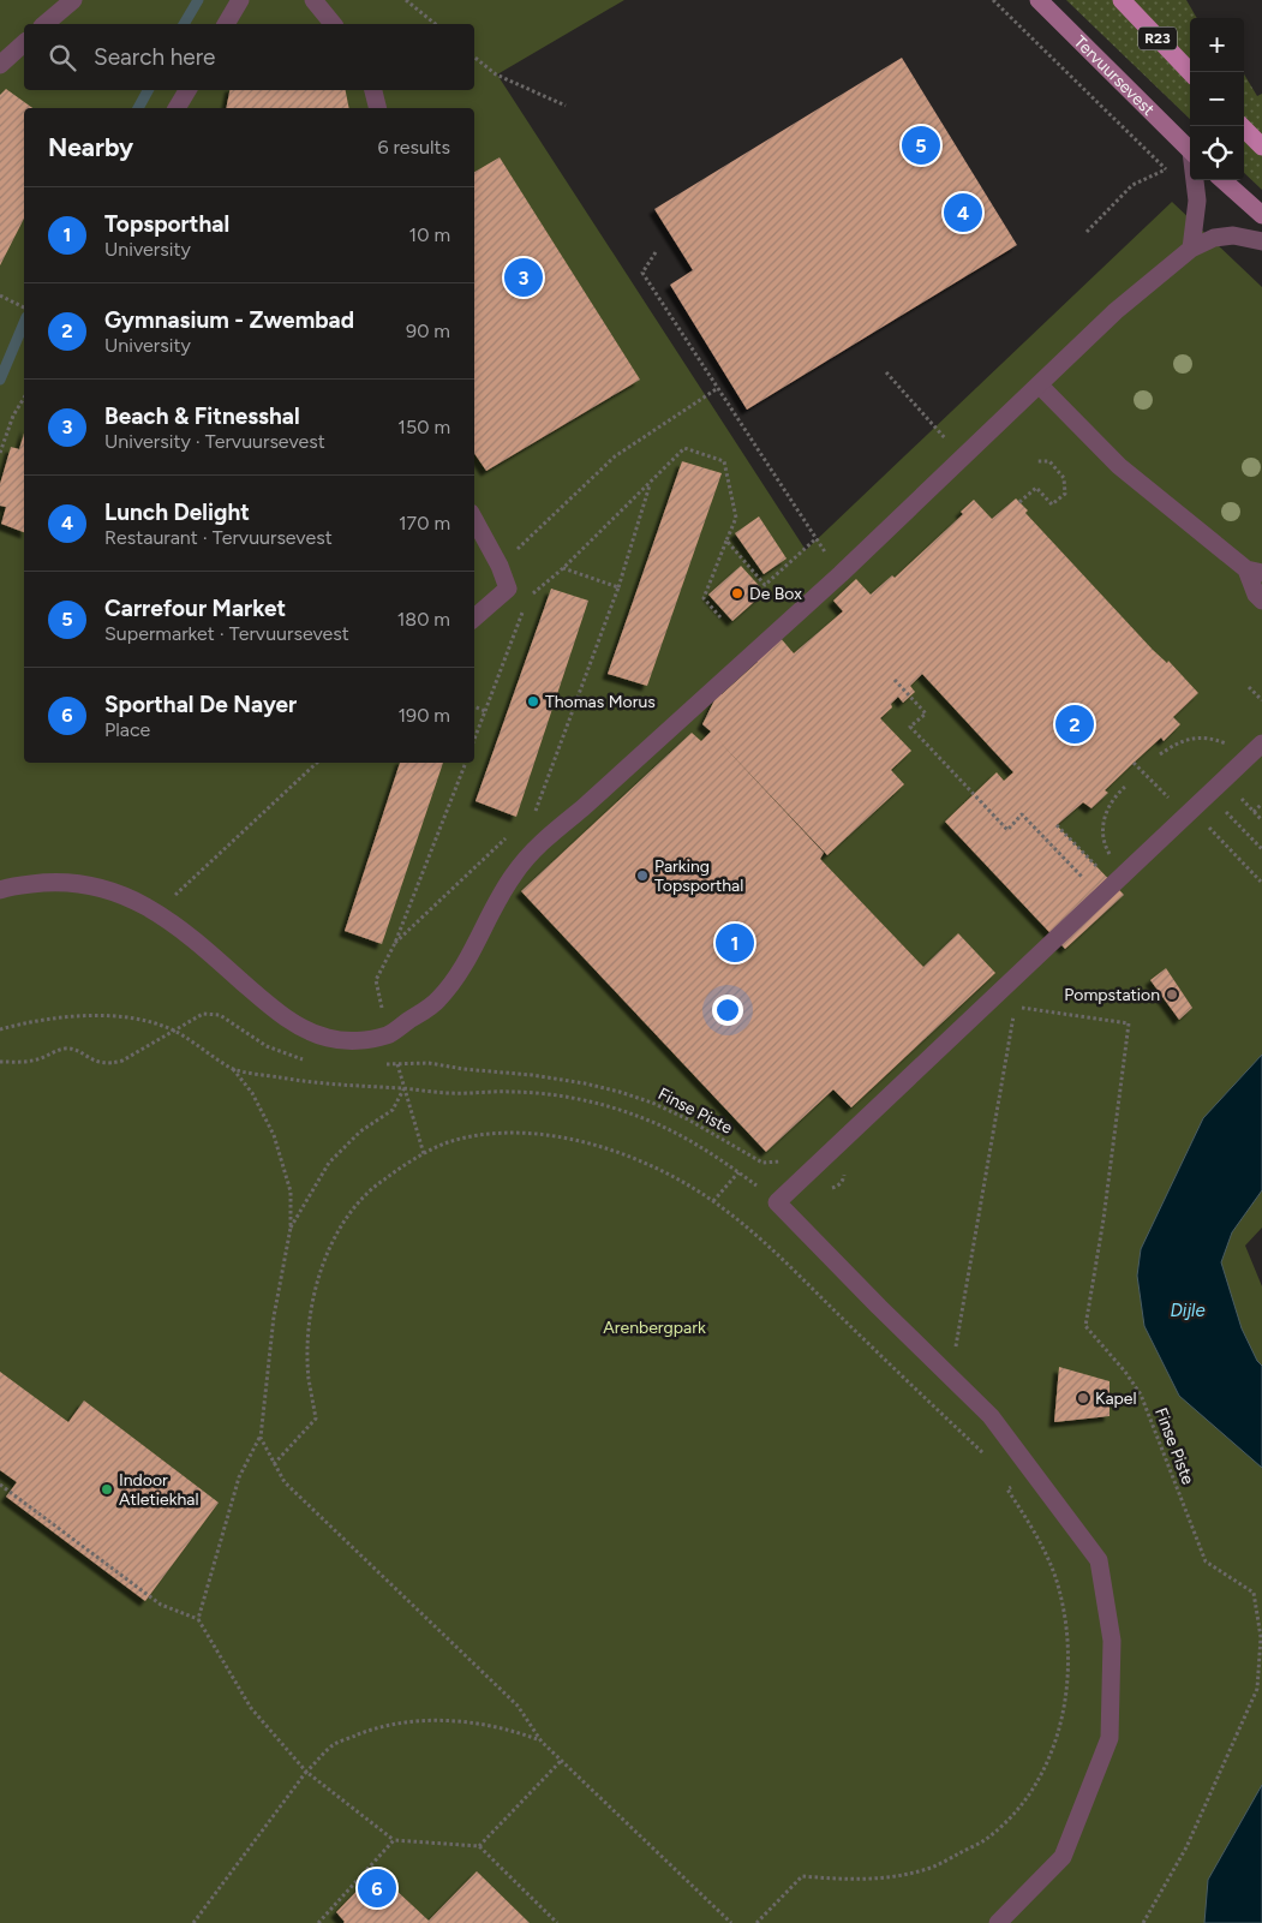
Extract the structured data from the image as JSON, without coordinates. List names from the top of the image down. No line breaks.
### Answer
{"streets":{"main road":["R23","Tervuursevest"],"path":["Finse Piste"]},"water":["Dijle"],"parks":["Arenbergpark"],"places":["De Box","Thomas Morus","Parking Topsporthal","Pompstation","Kapel","Indoor Atletiekhal"],"page":{"map_buttons":["+","−"],"search":"Search here","heading":["Nearby","6 results"],"pins":["5","4","3","2","1","6"],"list":[{"mark":"1","name":"Topsporthal","note":"University","value":"10 m"},{"mark":"2","name":"Gymnasium - Zwembad","note":"University","value":"90 m"},{"mark":"3","name":"Beach & Fitnesshal","note":"University · Tervuursevest","value":"150 m"},{"mark":"4","name":"Lunch Delight","note":"Restaurant · Tervuursevest","value":"170 m"},{"mark":"5","name":"Carrefour Market","note":"Supermarket · Tervuursevest","value":"180 m"},{"mark":"6","name":"Sporthal De Nayer","note":"Place","value":"190 m"}]}}
